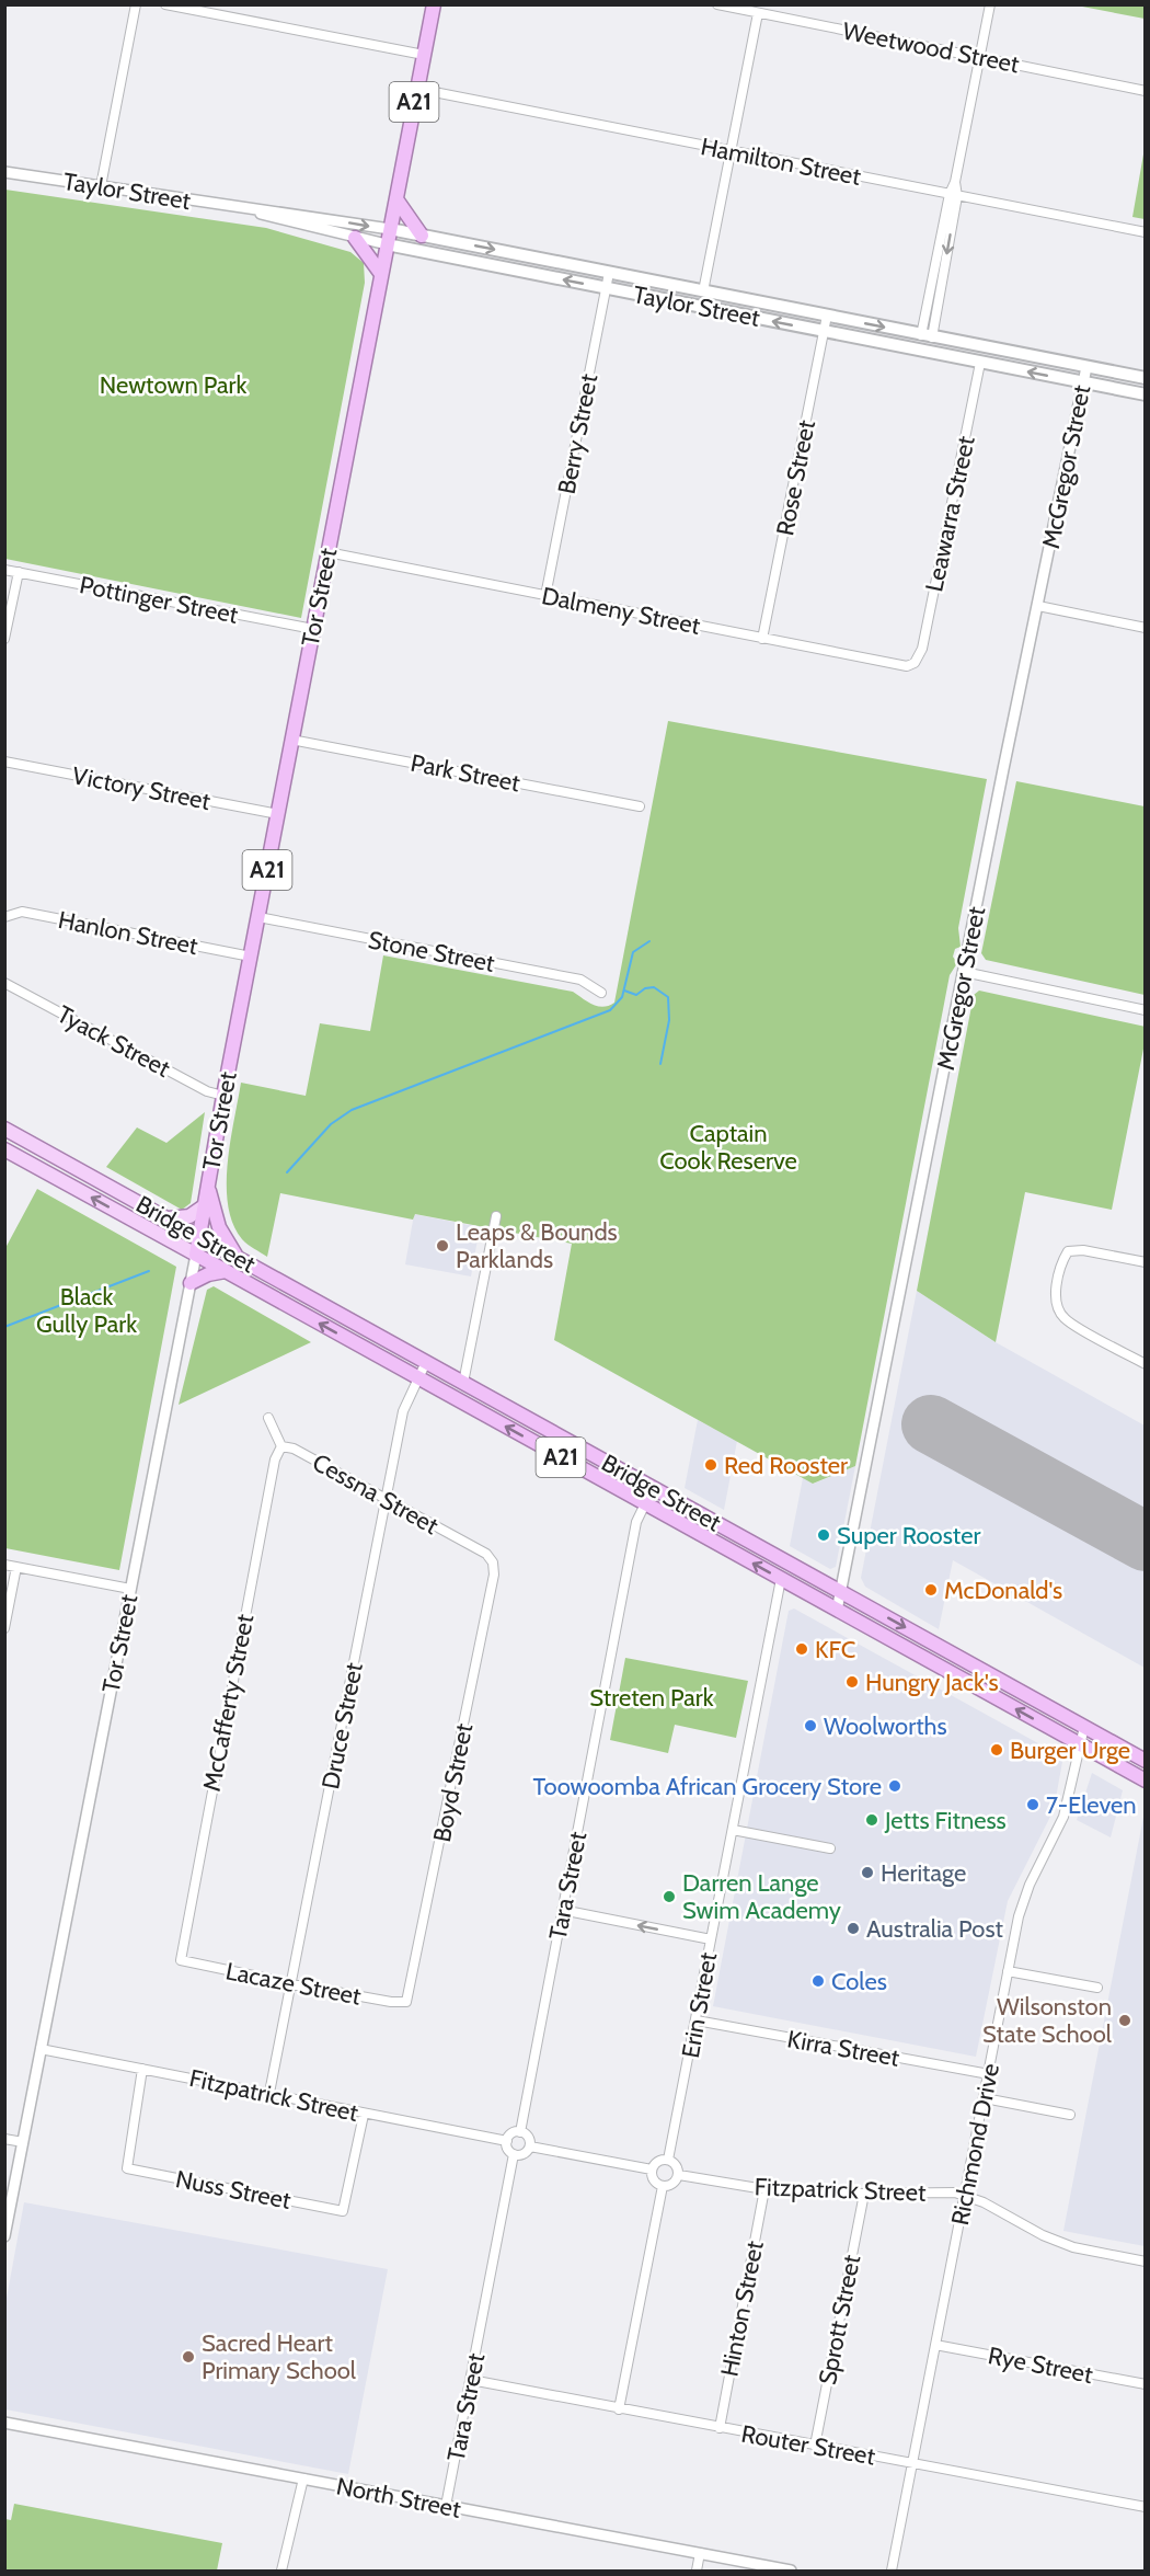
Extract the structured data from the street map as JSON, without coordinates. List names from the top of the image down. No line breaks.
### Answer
{"streets":{"highway":["A21","Tor Street","Bridge Street"],"main road":["Taylor Street"],"street":["Weetwood Street","Hamilton Street","Berry Street","McGregor Street","Rose Street","Leawarra Street","Pottinger Street","Dalmeny Street","Park Street","Victory Street","Hanlon Street","Stone Street","Tyack Street","Cessna Street","McCafferty Street","Druce Street","Boyd Street","Tara Street","Lacaze Street","Erin Street","Kirra Street","Fitzpatrick Street","Richmond Drive","Nuss Street","Hinton Street","Sprott Street","Rye Street","Router Street","North Street"]},"crossings":[["A21","Tor Street"],["A21","Bridge Street"],["Hamilton Street","Tor Street"],["Taylor Street","Berry Street"],["Taylor Street","McGregor Street"],["Taylor Street","Rose Street"],["Taylor Street","Leawarra Street"],["Taylor Street","Tor Street"],["Berry Street","Dalmeny Street"],["McGregor Street","Bridge Street"],["Rose Street","Dalmeny Street"],["Leawarra Street","Dalmeny Street"],["Tor Street","Pottinger Street"],["Tor Street","Dalmeny Street"],["Tor Street","Park Street"],["Tor Street","Victory Street"],["Tor Street","Hanlon Street"],["Tor Street","Stone Street"],["Tor Street","Tyack Street"],["Tor Street","Bridge Street"],["Tor Street","Fitzpatrick Street"],["Bridge Street","Druce Street"],["Bridge Street","Tara Street"],["Bridge Street","Erin Street"],["Bridge Street","Richmond Drive"],["Cessna Street","McCafferty Street"],["Cessna Street","Druce Street"],["Cessna Street","Boyd Street"],["McCafferty Street","Lacaze Street"],["Druce Street","Lacaze Street"],["Druce Street","Fitzpatrick Street"],["Boyd Street","Lacaze Street"],["Tara Street","Fitzpatrick Street"],["Tara Street","Router Street"],["Tara Street","North Street"],["Erin Street","Kirra Street"],["Erin Street","Fitzpatrick Street"],["Kirra Street","Richmond Drive"],["Fitzpatrick Street","Richmond Drive"],["Fitzpatrick Street","Nuss Street"],["Fitzpatrick Street","Hinton Street"],["Fitzpatrick Street","Sprott Street"],["Richmond Drive","Rye Street"],["Richmond Drive","Router Street"],["Hinton Street","Router Street"],["Sprott Street","Router Street"]],"parks":["Newtown Park","Captain Cook Reserve","Black Gully Park","Streten Park"],"places":["Leaps & Bounds Parklands","Red Rooster","Super Rooster","McDonald's","KFC","Hungry Jack's","Woolworths","Burger Urge","Toowoomba African Grocery Store","7-Eleven","Jetts Fitness","Heritage","Darren Lange Swim Academy","Australia Post","Coles","Wilsonston State School","Sacred Heart Primary School"]}
